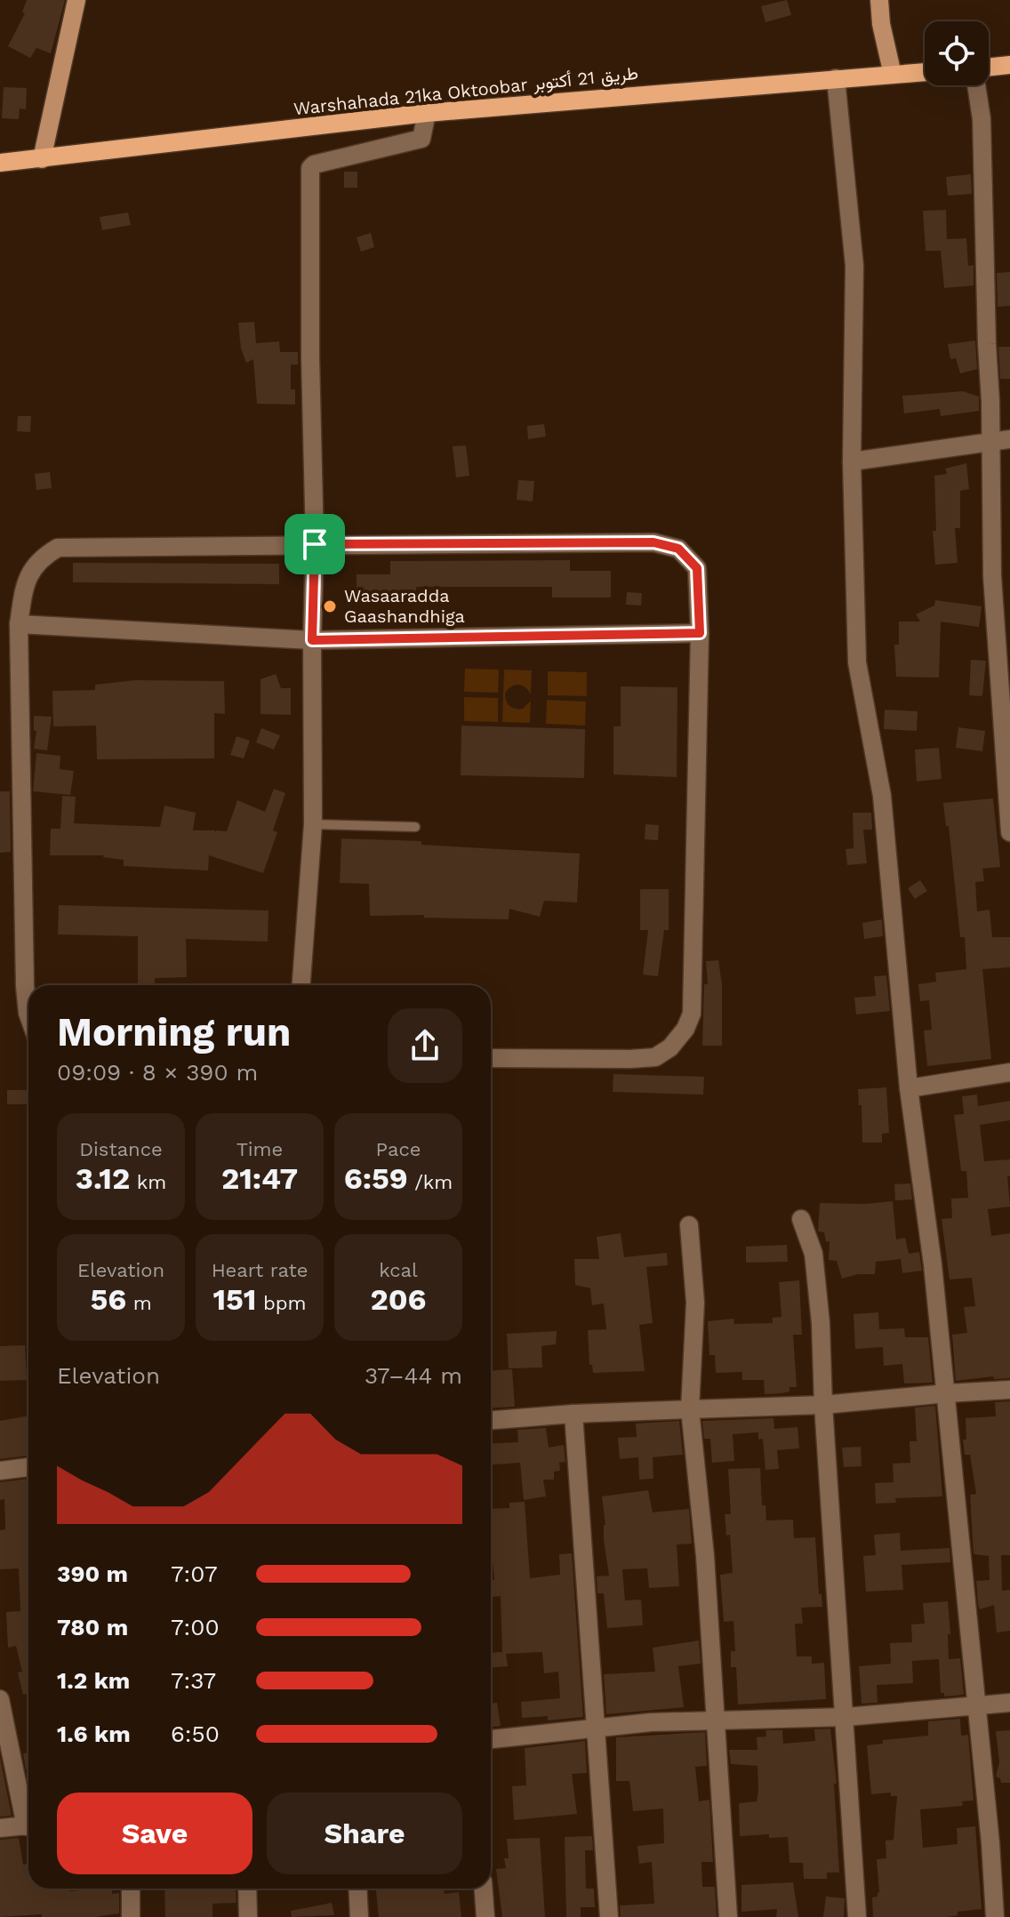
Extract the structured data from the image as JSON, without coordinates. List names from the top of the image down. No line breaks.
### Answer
{"streets":{"main road":["Warshahada 21ka Oktoobar طريق 21 أكتوبر"]},"places":["Wasaaradda Gaashandhiga"],"page":{"heading":["Morning run","09:09 · 8 × 390 m"],"stats":[["Distance","3.12 km"],["Time","21:47"],["Pace","6:59 /km"],["Elevation","56 m"],["Heart rate","151 bpm"],["kcal","206"]],"chart":["Elevation","37–44 m"],"list":[{"name":"390 m","note":"7:07"},{"name":"780 m","note":"7:00"},{"name":"1.2 km","note":"7:37"},{"name":"1.6 km","note":"6:50"}],"buttons":["Save","Share"]}}
